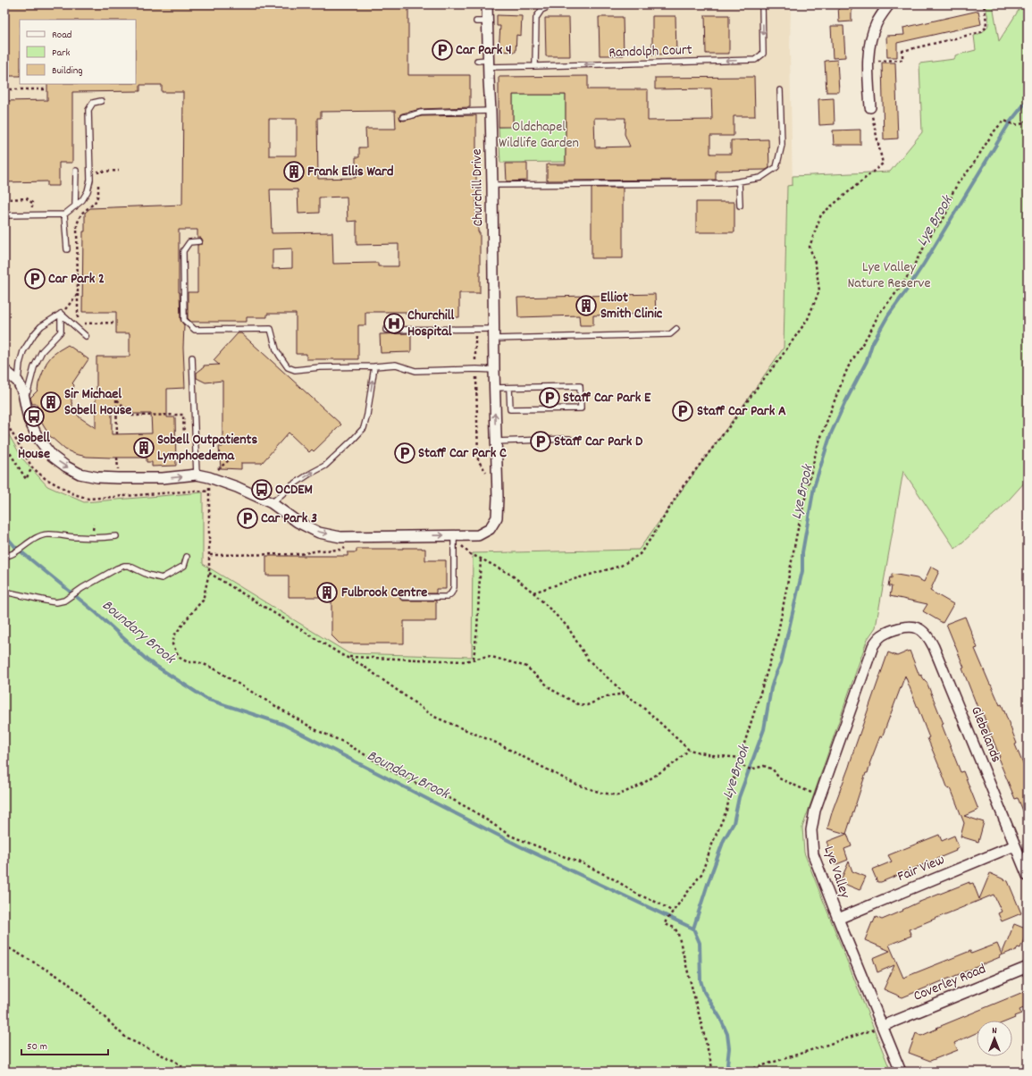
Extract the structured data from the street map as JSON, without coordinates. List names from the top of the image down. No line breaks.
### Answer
{"streets":{"street":["Churchill Drive","Glebelands","Fair View","Lye Valley","Coverley Road"],"lane":["Randolph Court"]},"crossings":[["Randolph Court","Churchill Drive"],["Glebelands","Fair View"],["Glebelands","Lye Valley"],["Fair View","Lye Valley"],["Lye Valley","Coverley Road"]],"one_way":["Randolph Court"],"water":["Lye Brook","Boundary Brook"],"parks":["Oldchapel Wildlife Garden","Lye Valley Nature Reserve"],"places":{"parking":["Car Park 4","Car Park 2","Staff Car Park E","Staff Car Park A","Staff Car Park D","Staff Car Park C","Car Park 3"],"building":["Frank Ellis Ward","Elliot Smith Clinic","Sir Michael Sobell House","Sobell Outpatients Lymphoedema","Fulbrook Centre"],"hospital":["Churchill Hospital"],"bus stop":["Sobell House","OCDEM"]},"legend":["Road","Park","Building"],"scale_bar":"50 m","north":"top"}
